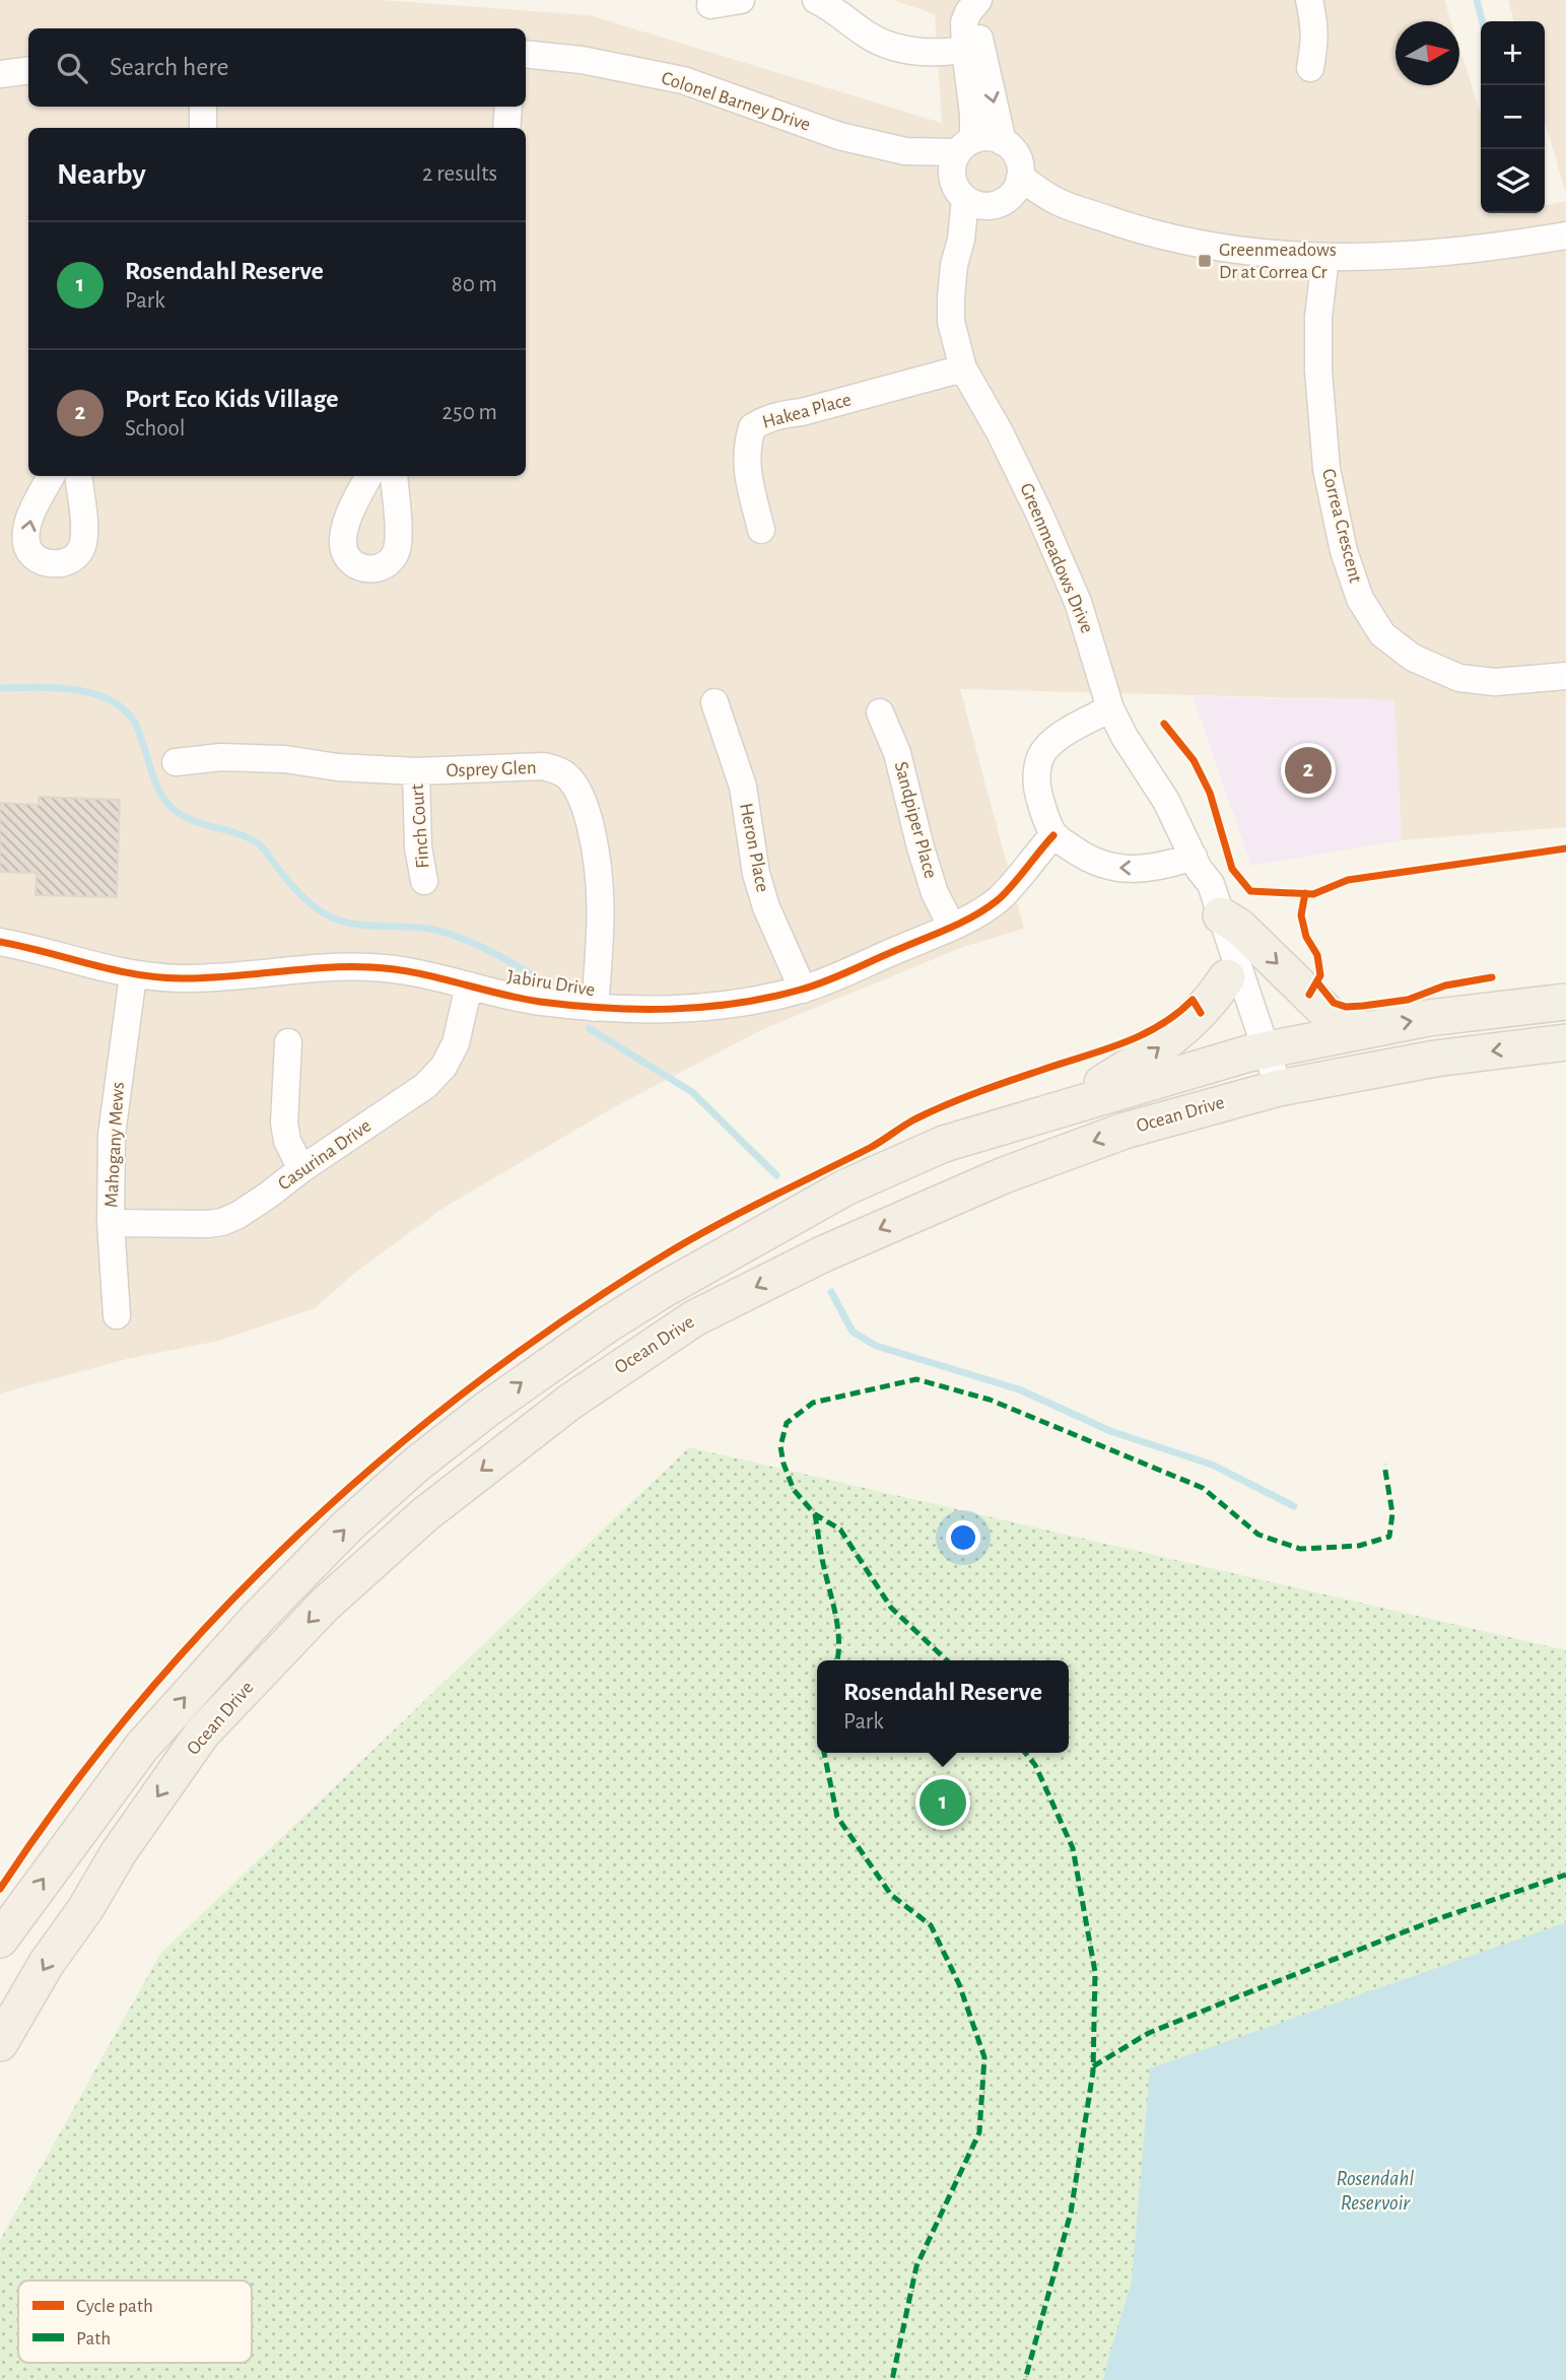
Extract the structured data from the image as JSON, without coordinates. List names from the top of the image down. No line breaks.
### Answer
{"streets":{"main road":["Ocean Drive"],"street":["Colonel Barney Drive","Hakea Place","Correa Crescent","Greenmeadows Drive","Osprey Glen","Sandpiper Place","Finch Court","Heron Place","Jabiru Drive","Mahogany Mews","Casurina Drive"]},"crossings":[["Colonel Barney Drive","Greenmeadows Drive"],["Hakea Place","Greenmeadows Drive"],["Greenmeadows Drive","Ocean Drive"],["Osprey Glen","Finch Court"],["Osprey Glen","Jabiru Drive"],["Sandpiper Place","Jabiru Drive"],["Heron Place","Jabiru Drive"],["Jabiru Drive","Mahogany Mews"],["Jabiru Drive","Casurina Drive"],["Mahogany Mews","Casurina Drive"]],"water":["Rosendahl Reservoir"],"places":{"transit":["Greenmeadows Dr at Correa Cr"]},"legend":["Cycle path","Path"],"north":"right","page":{"map_buttons":["+","−"],"search":"Search here","heading":["Nearby","2 results"],"list":[{"mark":"1","name":"Rosendahl Reserve","note":"Park","value":"80 m"},{"mark":"2","name":"Port Eco Kids Village","note":"School","value":"250 m"}],"pins":["2","1"],"popup":["Rosendahl Reserve","Park"]}}
